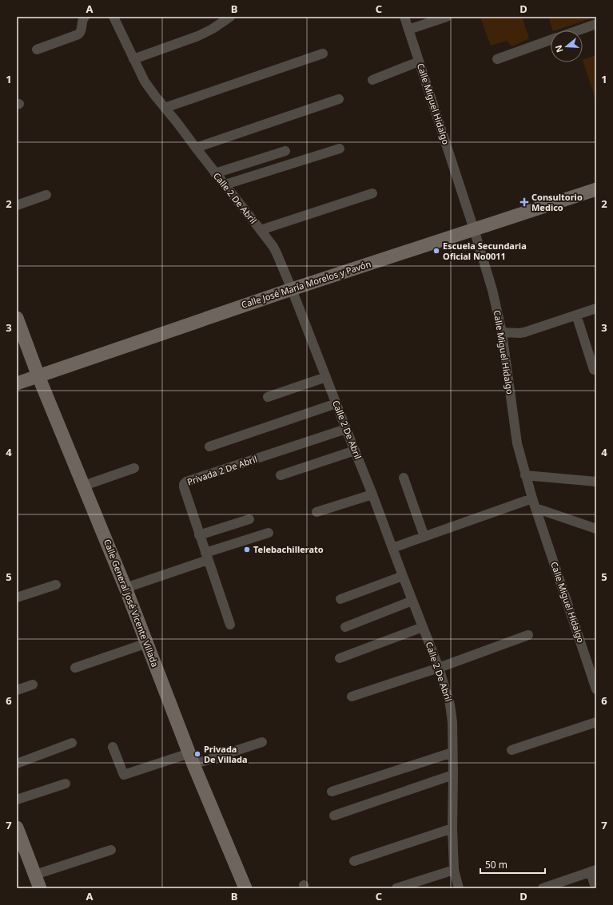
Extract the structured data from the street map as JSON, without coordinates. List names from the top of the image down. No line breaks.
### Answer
{"streets":{"main road":["Calle José María Morelos y Pavón","Calle General José Vicente Villada"],"street":["Calle Miguel Hidalgo","Calle 2 De Abril","Privada 2 De Abril"]},"crossings":[["Calle Miguel Hidalgo","Calle José María Morelos y Pavón"],["Calle 2 De Abril","Calle José María Morelos y Pavón"],["Calle 2 De Abril","Privada 2 De Abril"],["Calle José María Morelos y Pavón","Calle General José Vicente Villada"]],"places":{"health":["Consultorio Medico"],"other":["Escuela Secundaria Oficial No0011","Telebachillerato","Privada De Villada"]},"scale_bar":"50 m","north":"left","grid":{"columns":["A","B","C","D"],"rows":["1","2","3","4","5","6","7"]}}
